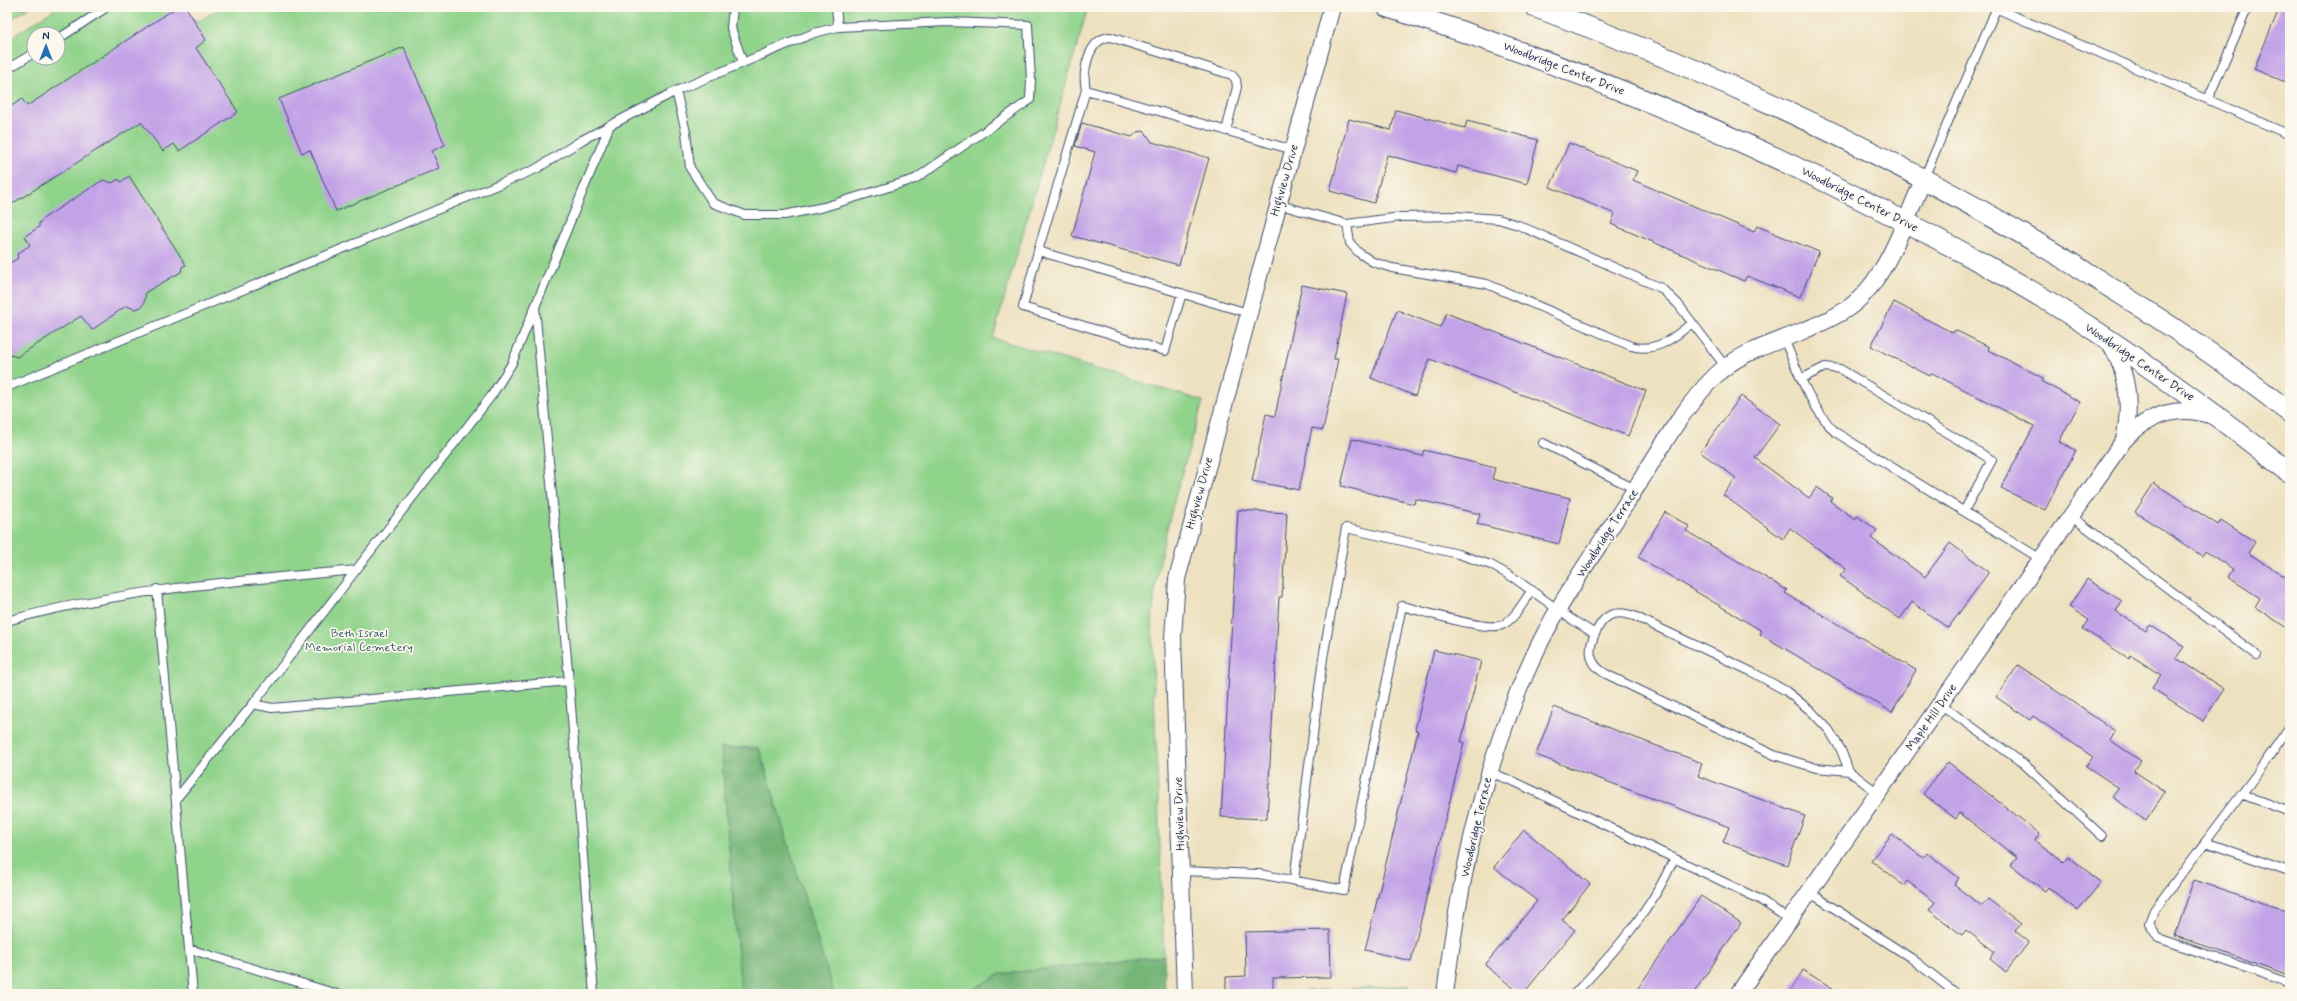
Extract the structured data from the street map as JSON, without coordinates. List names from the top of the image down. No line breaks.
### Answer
{"streets":{"street":["Woodbridge Center Drive","Highview Drive","Woodbridge Terrace","Maple Hill Drive"]},"crossings":[["Woodbridge Center Drive","Woodbridge Terrace"],["Woodbridge Center Drive","Maple Hill Drive"]],"parks":["Beth Israel Memorial Cemetery"],"north":"top"}
